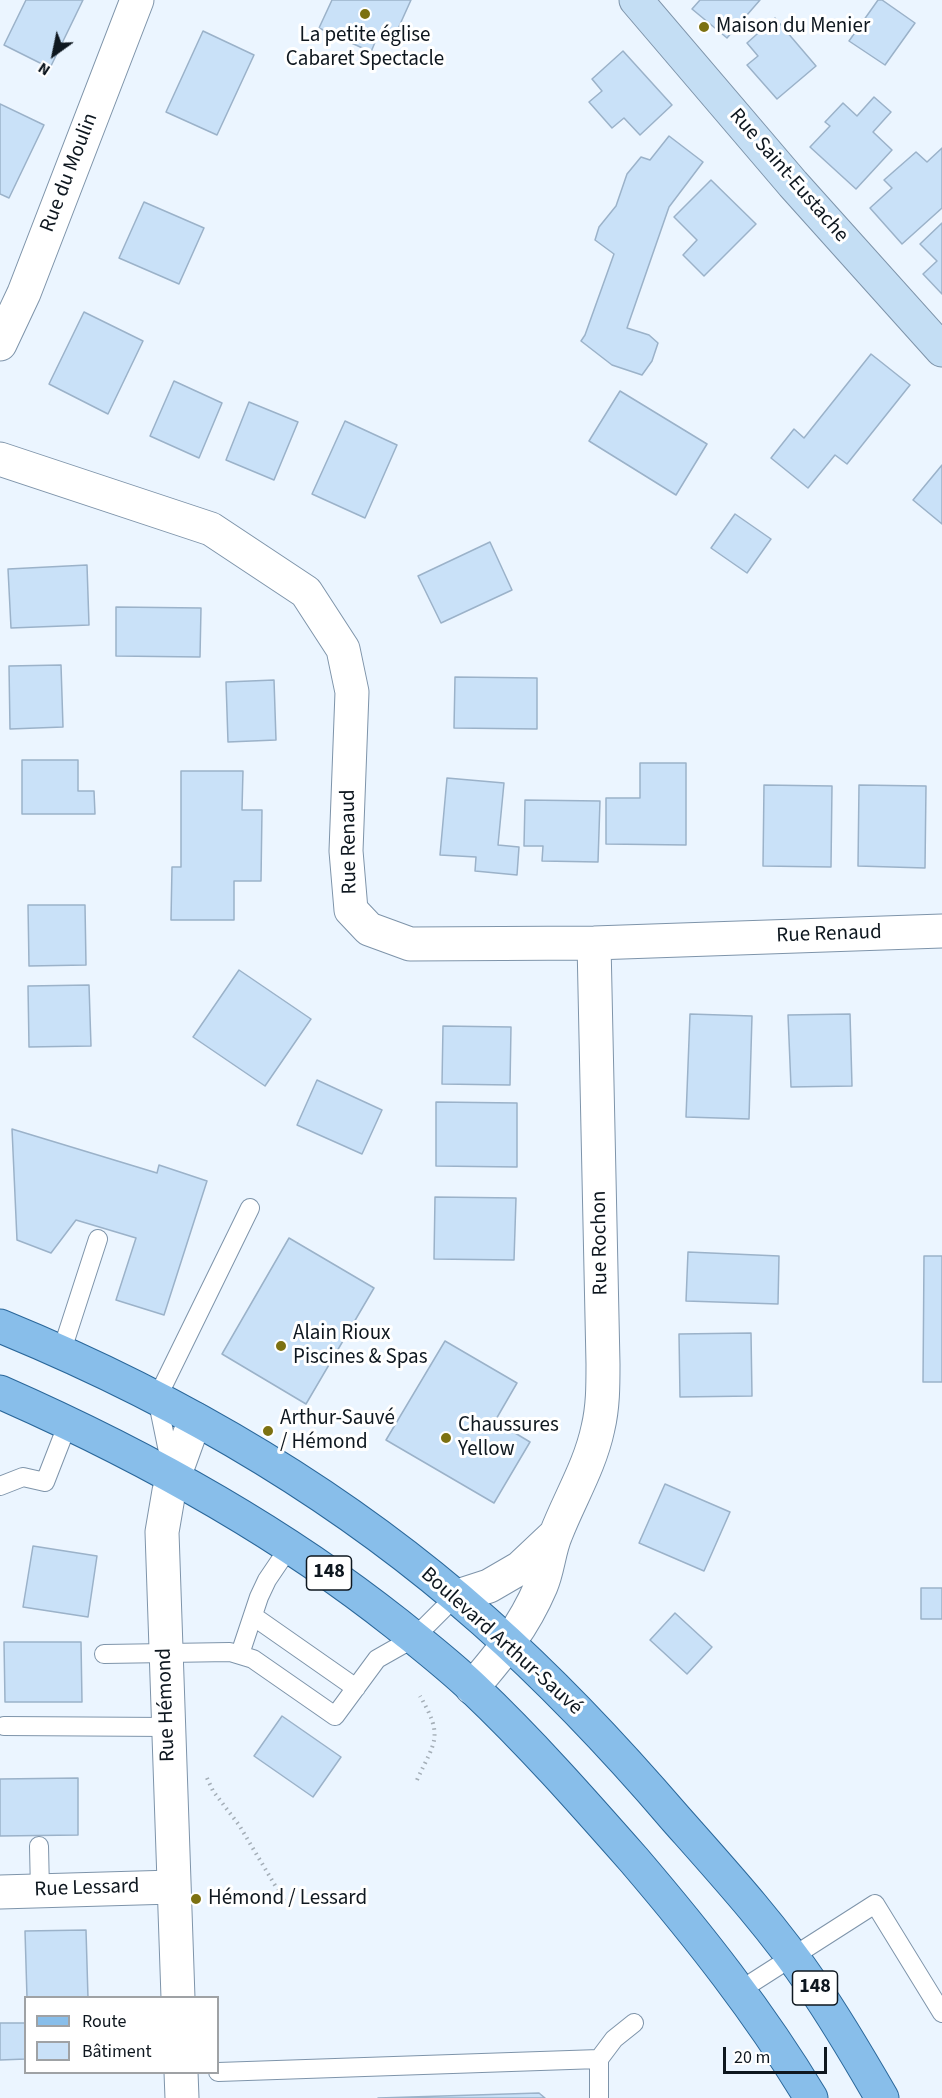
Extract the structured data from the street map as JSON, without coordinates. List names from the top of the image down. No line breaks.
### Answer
{"streets":{"main road":["148","Boulevard Arthur-Sauvé"],"street":["Rue du Moulin","Rue Saint-Eustache","Rue Renaud","Rue Rochon","Rue Hémond","Rue Lessard"]},"crossings":[["Rue Renaud","Rue Rochon"],["Rue Rochon","148"],["Rue Rochon","Boulevard Arthur-Sauvé"],["148","Rue Hémond"],["Boulevard Arthur-Sauvé","Rue Hémond"],["Rue Hémond","Rue Lessard"]],"places":["La petite église Cabaret Spectacle","Maison du Menier","Alain Rioux Piscines & Spas","Arthur-Sauvé / Hémond","Chaussures Yellow","Hémond / Lessard"],"legend":["Route","Bâtiment"],"scale_bar":"20 m","north":"bottom left"}
